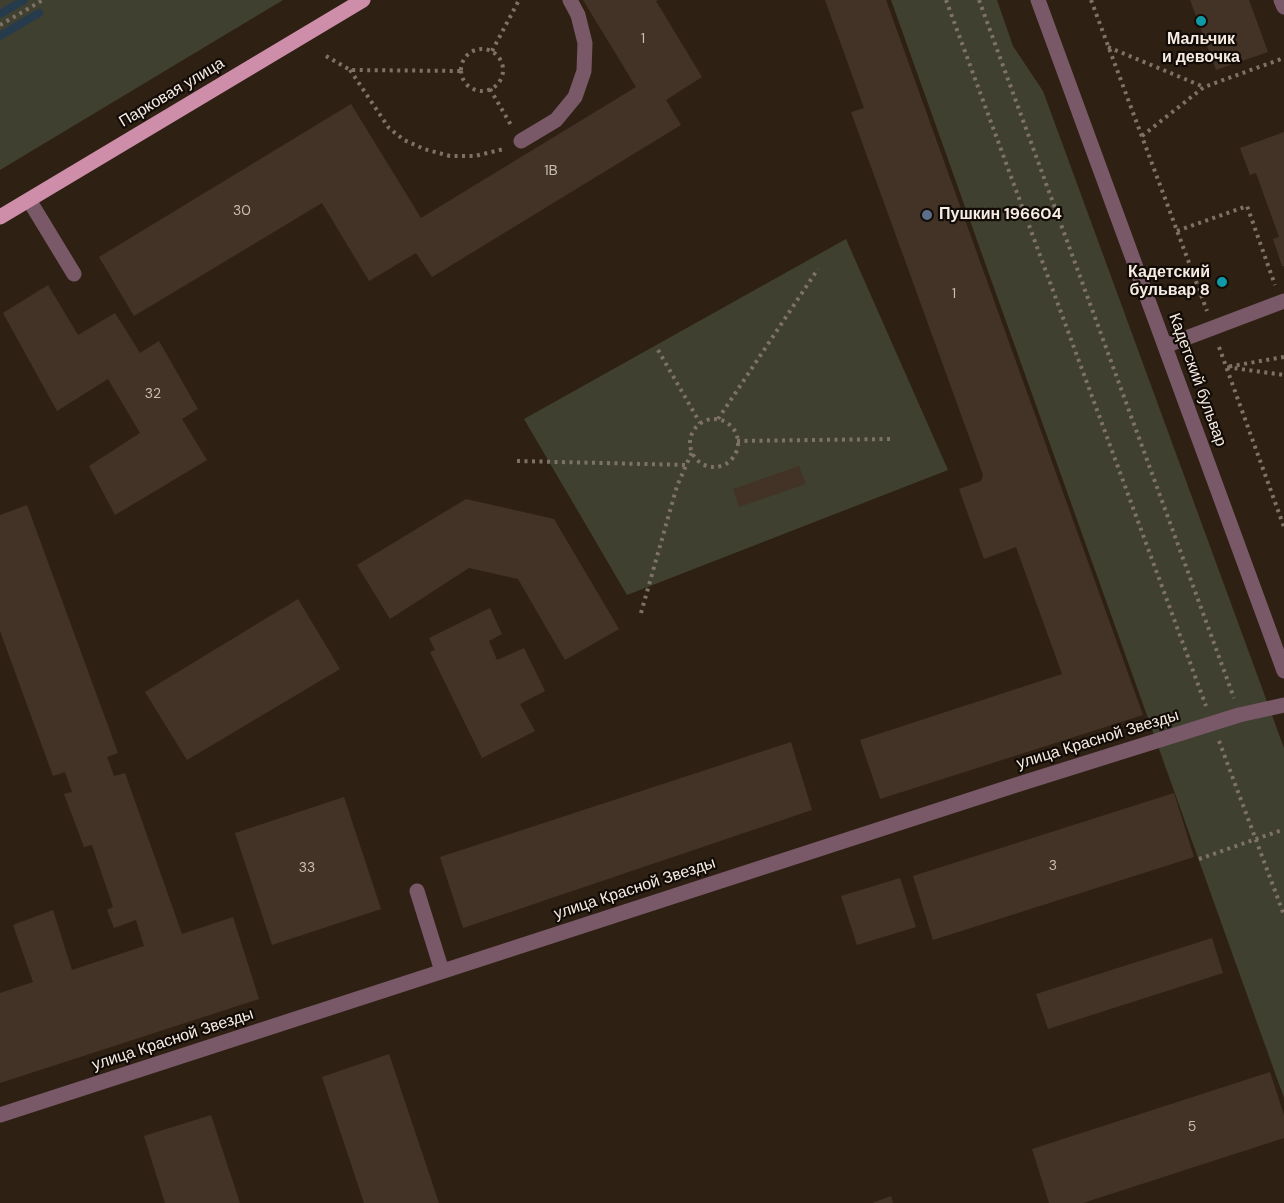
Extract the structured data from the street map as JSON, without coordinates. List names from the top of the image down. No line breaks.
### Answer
{"streets":{"main road":["Парковая улица"],"street":["Кадетский бульвар","улица Красной Звезды"]},"places":["Мальчик и девочка","Пушкин 196604","Кадетский бульвар 8"],"house_numbers":["1","1В","30","1","32","3","33","5"]}
